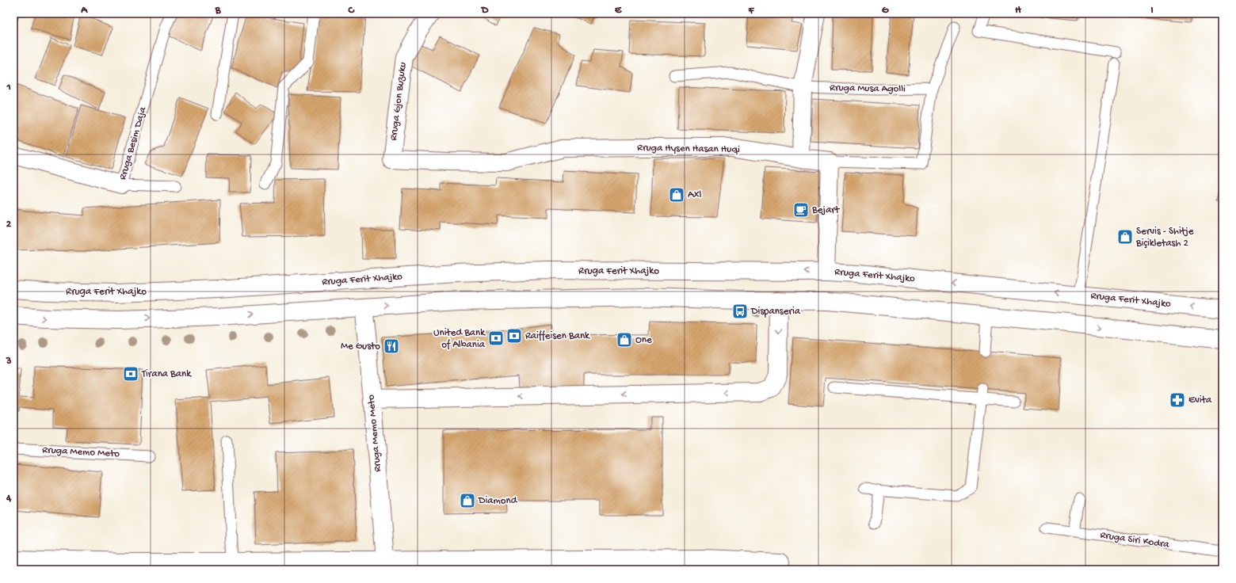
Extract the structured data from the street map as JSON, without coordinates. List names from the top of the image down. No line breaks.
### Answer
{"streets":{"street":["Rruga Gjon Buzuku","Rruga Besim Daja","Rruga Hysen Hasan Huqi","Rruga Ferit Xhajko","Rruga Memo Meto"],"lane":["Rruga Musa Agolli","Rruga Siri Kodra"]},"crossings":[["Rruga Musa Agolli","Rruga Hysen Hasan Huqi"],["Rruga Gjon Buzuku","Rruga Hysen Hasan Huqi"]],"places":{"shop":["Axl","Servis - Shitje Biçikletash 2","One","Diamond"],"cafe":["Bejart"],"bus stop":["Dispanseria"],"bank":["Raiffeisen Bank","United Bank of Albania","Tirana Bank"],"restaurant":["Me Gusto"],"pharmacy":["Evita"]},"grid":{"columns":["A","B","C","D","E","F","G","H","I"],"rows":["1","2","3","4"]}}
